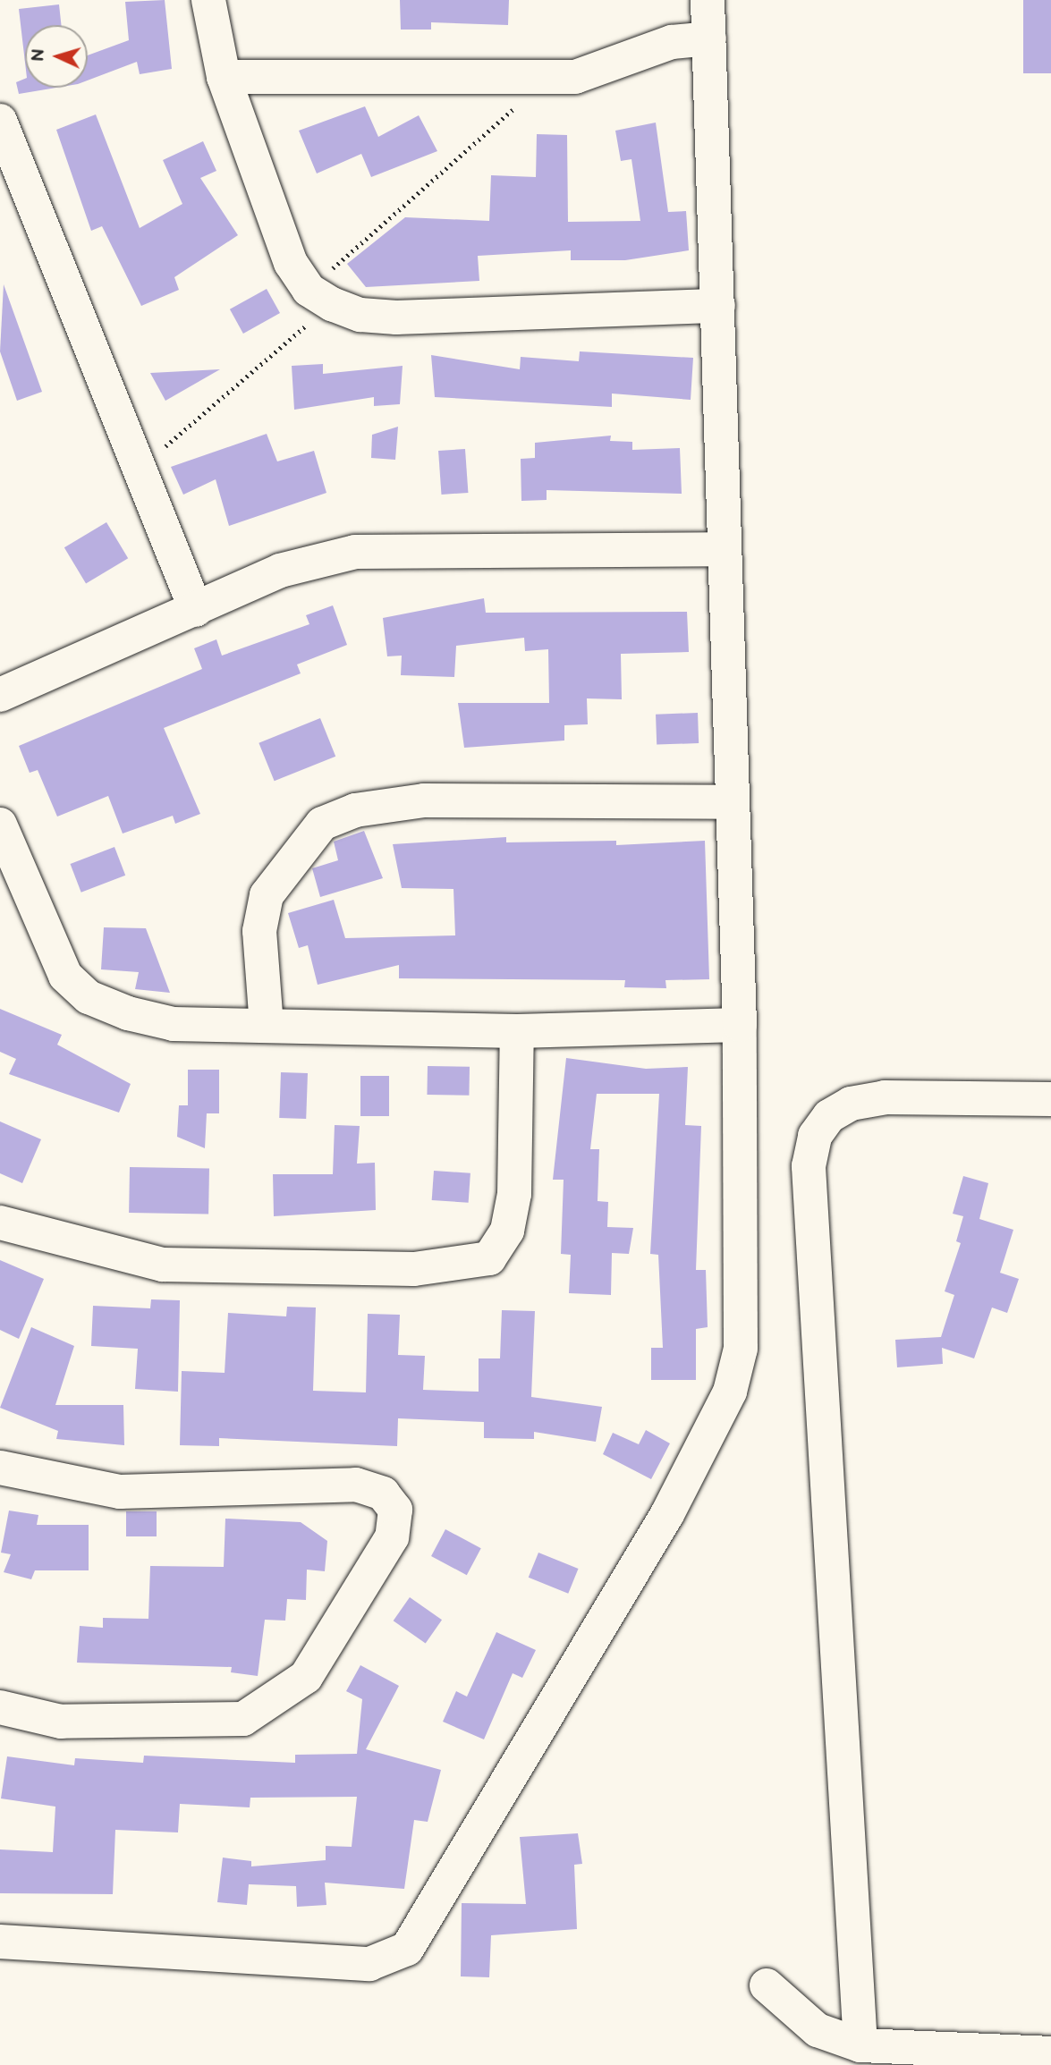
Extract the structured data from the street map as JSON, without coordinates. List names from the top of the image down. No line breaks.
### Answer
{"north":"left"}
